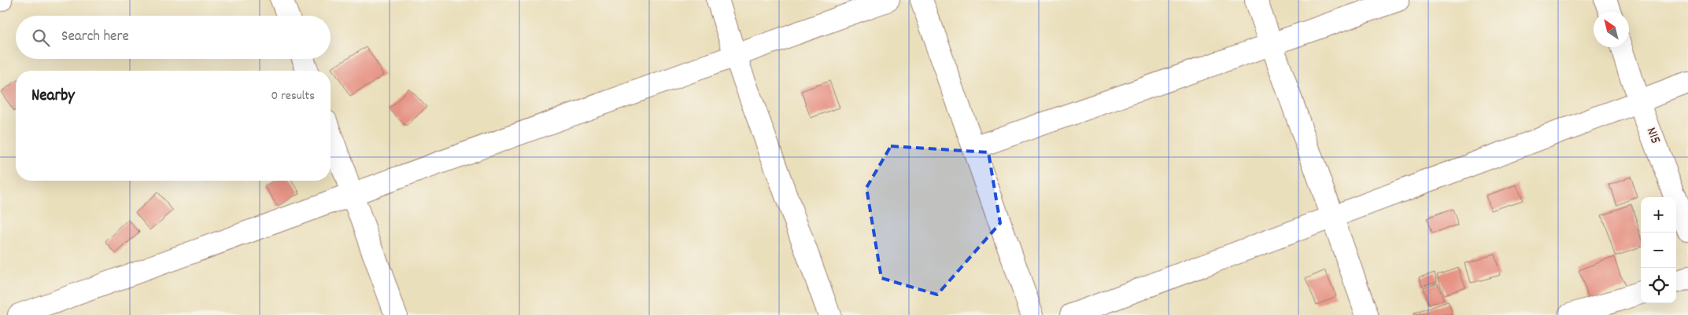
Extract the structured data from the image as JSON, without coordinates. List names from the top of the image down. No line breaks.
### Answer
{"streets":{"street":["N15"]},"north":"top left","page":{"search":"Search here","heading":["Nearby","0 results"],"map_buttons":["+","−"]}}
